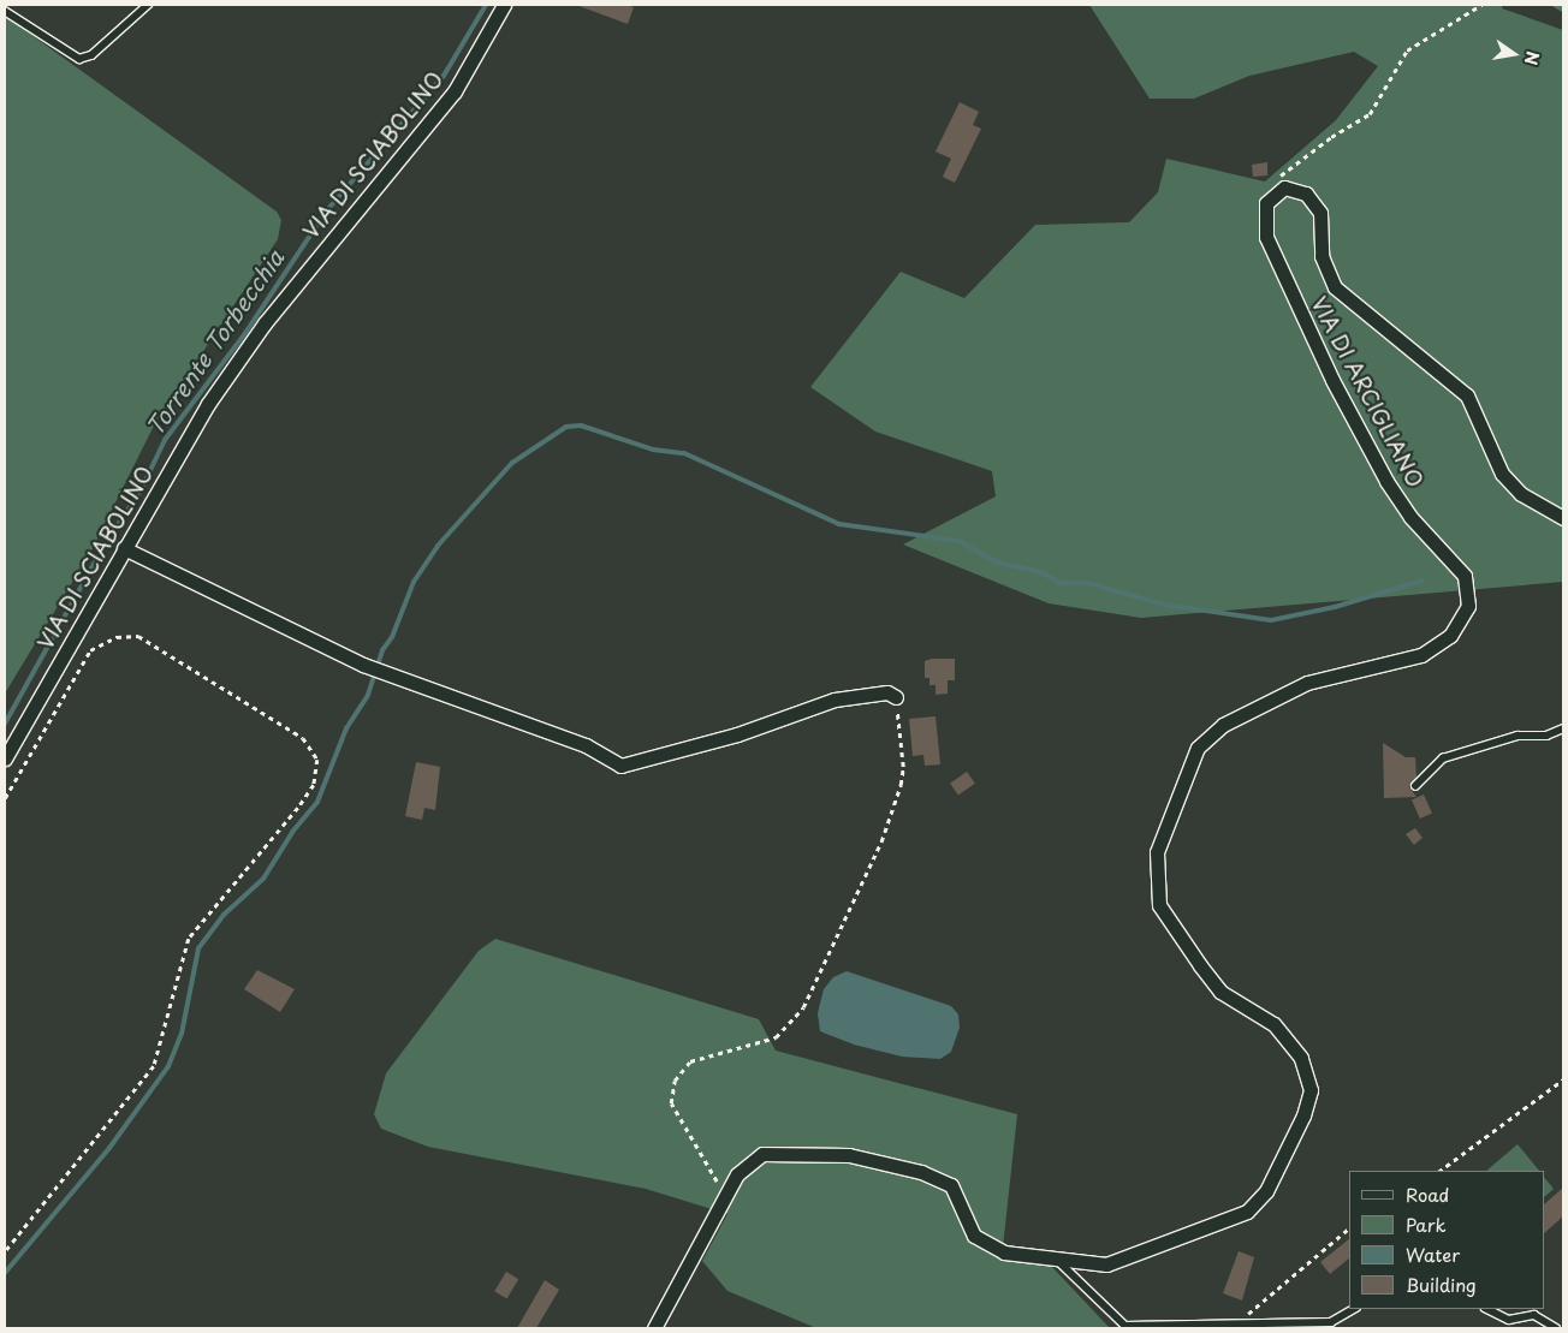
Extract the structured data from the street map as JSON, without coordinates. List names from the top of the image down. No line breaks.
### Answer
{"streets":{"street":["VIA DI SCIABOLINO","VIA DI ARCIGLIANO"]},"water":["Torrente Torbecchia"],"legend":["Road","Park","Water","Building"],"north":"right"}
